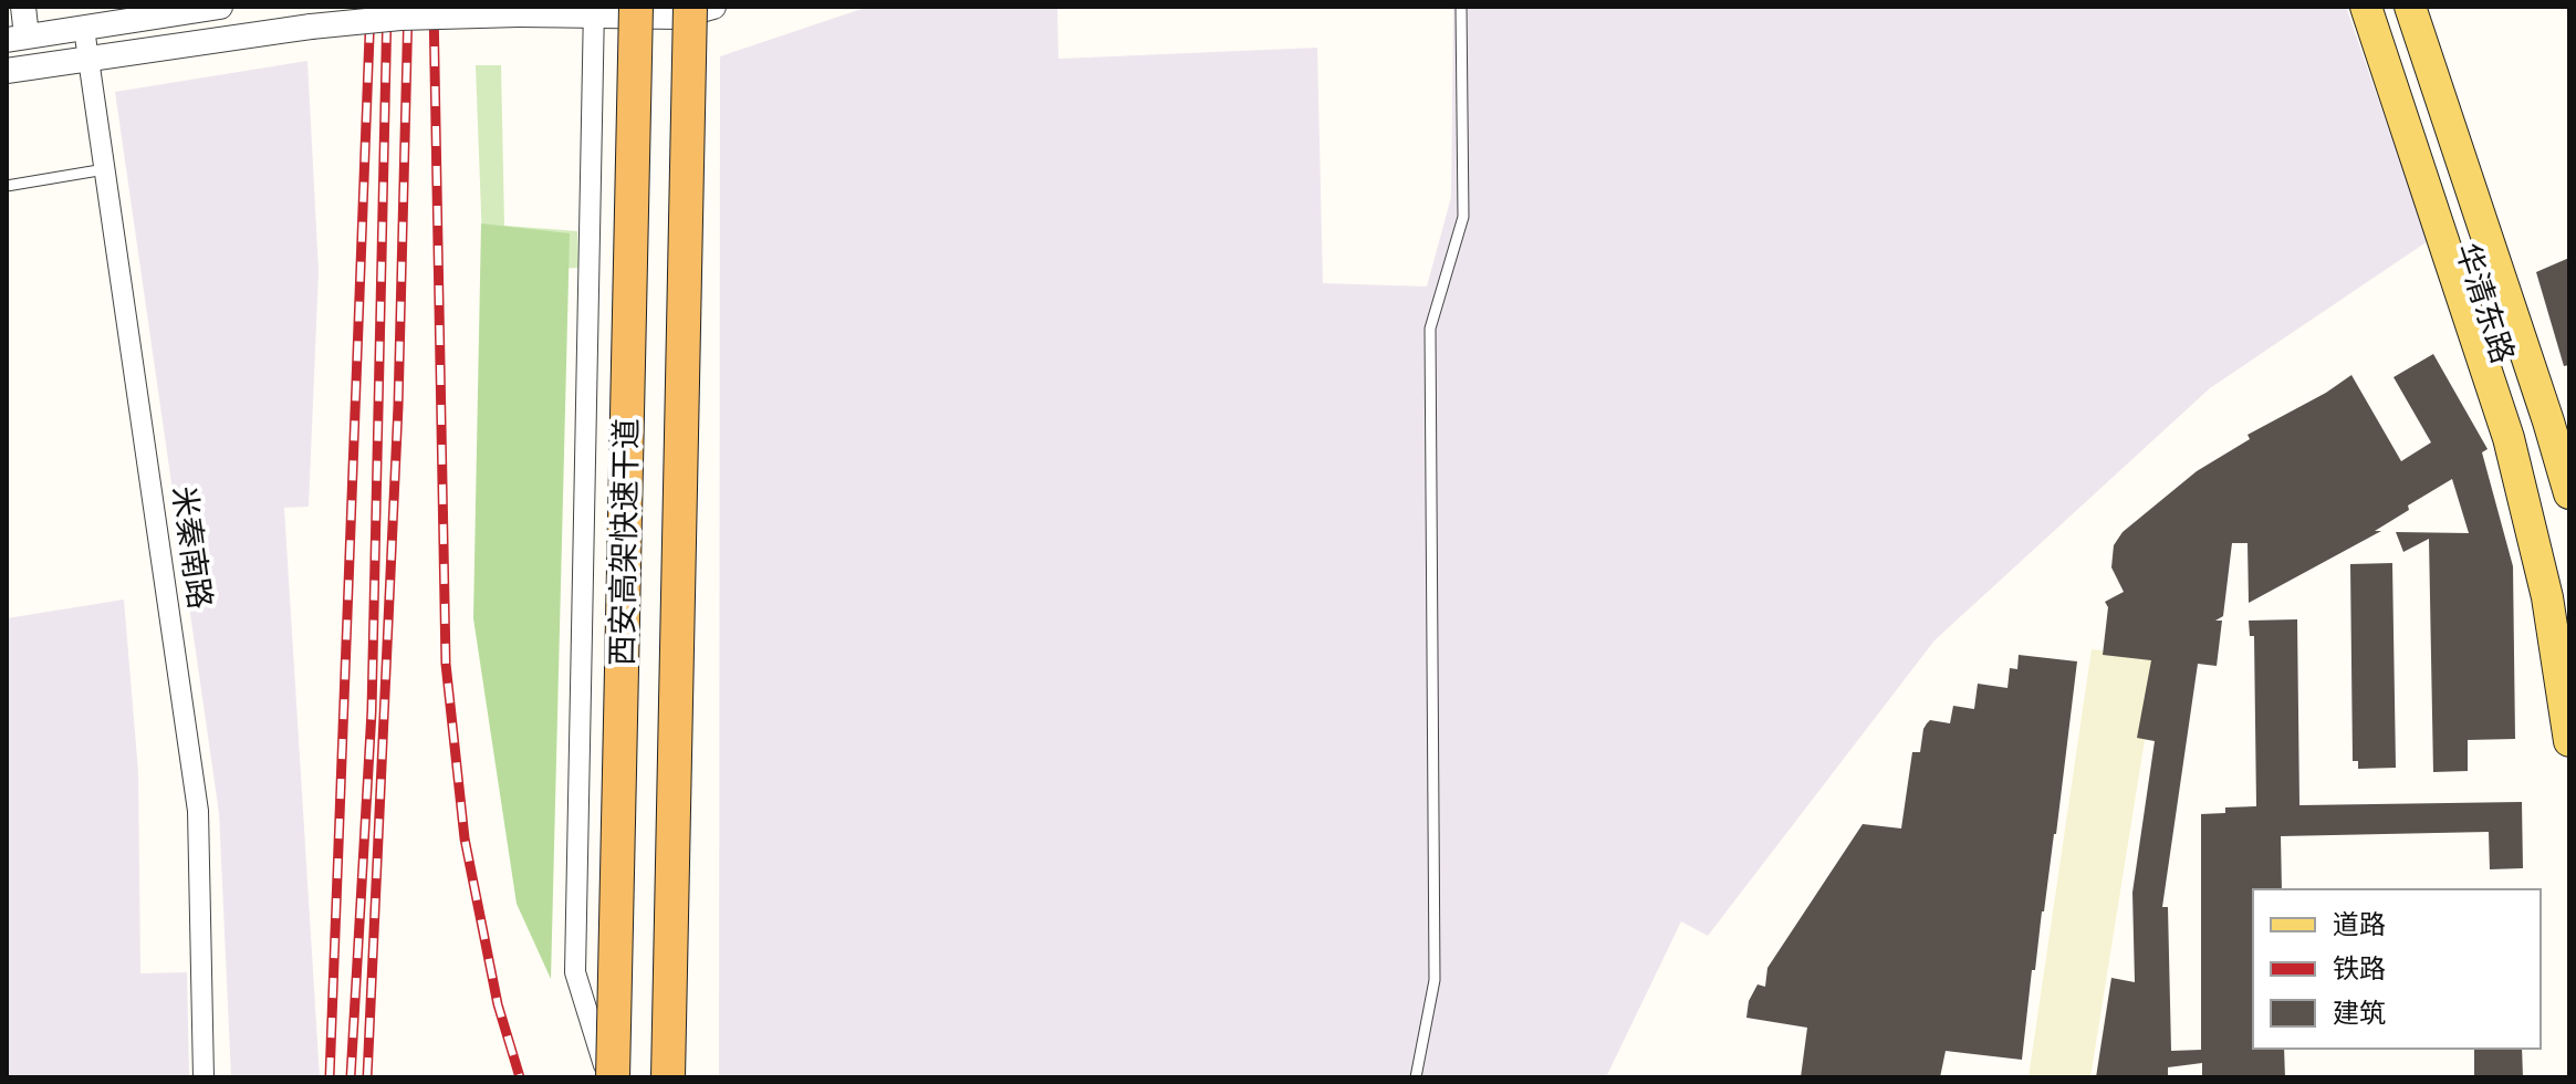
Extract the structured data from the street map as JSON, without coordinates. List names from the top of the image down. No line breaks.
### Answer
{"streets":{"highway":["西安高架快速干道"],"main road":["华清东路"],"street":["米秦南路"]},"legend":["道路","铁路","建筑"]}
